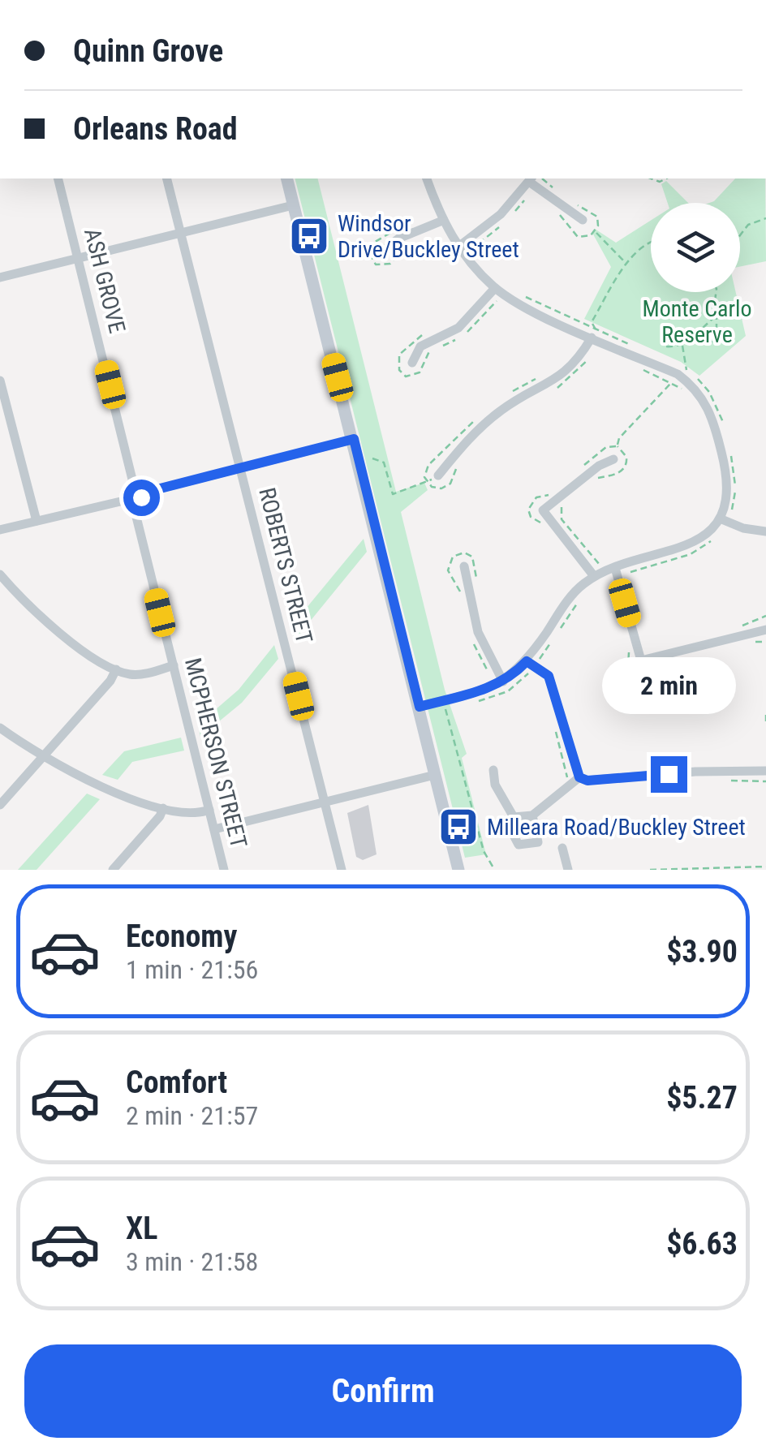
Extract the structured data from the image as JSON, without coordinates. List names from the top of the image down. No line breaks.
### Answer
{"streets":{"street":["ASH GROVE","ROBERTS STREET","MCPHERSON STREET"]},"parks":["Monte Carlo Reserve"],"places":{"bus stop":["Windsor Drive/Buckley Street","Milleara Road/Buckley Street"]},"page":{"banner":["Quinn Grove","Orleans Road"],"bubble":"2 min","list":[{"name":"Economy","note":"1 min · 21:56","value":"$3.90"},{"name":"Comfort","note":"2 min · 21:57","value":"$5.27"},{"name":"XL","note":"3 min · 21:58","value":"$6.63"}],"buttons":"Confirm"}}
